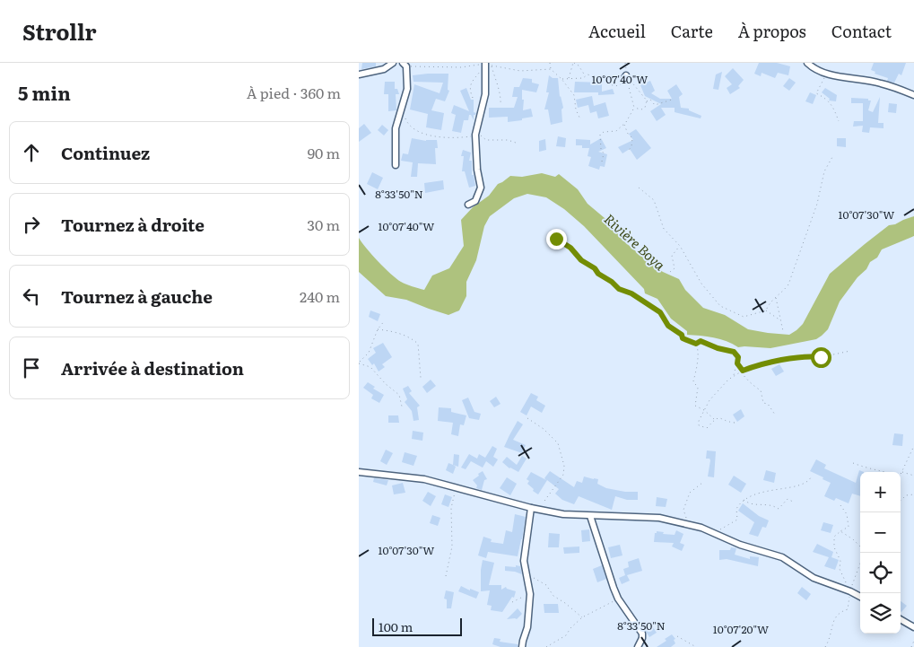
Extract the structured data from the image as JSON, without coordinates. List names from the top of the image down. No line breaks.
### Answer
{"water":["Rivière Boya"],"scale_bar":"100 m","page":{"header":"Strollr","nav":["Accueil","Carte","À propos","Contact"],"heading":["5 min","À pied · 360 m"],"list":[["Continuez","90 m"],["Tournez à droite","30 m"],["Tournez à gauche","240 m"],"Arrivée à destination"],"map_buttons":["+","−"],"scale":"100 m"},"coordinates":["10°07'40\"W","8°33'50\"N","10°07'30\"W","10°07'20\"W"]}
